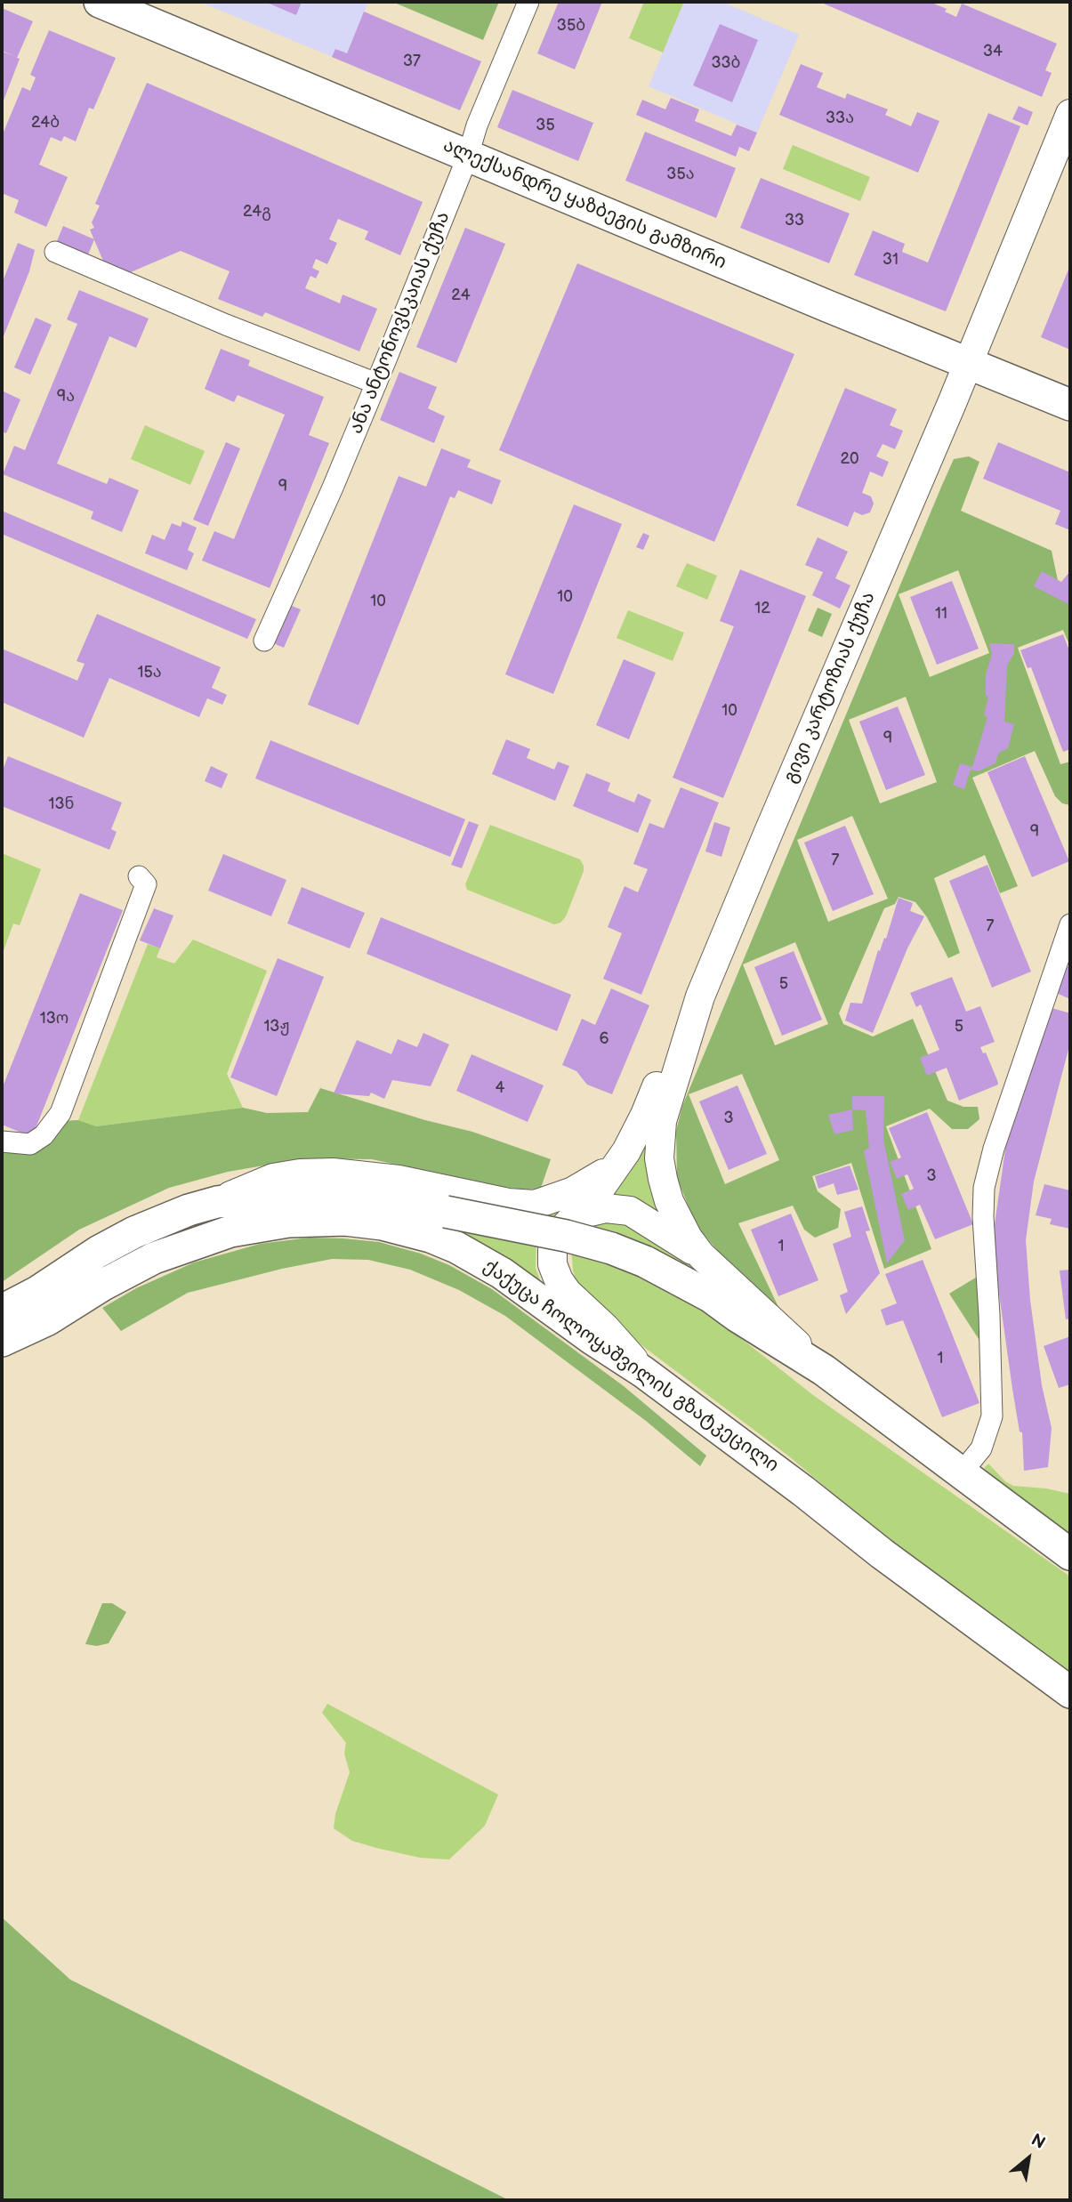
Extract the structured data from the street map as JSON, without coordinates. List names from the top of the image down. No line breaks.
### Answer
{"streets":{"main road":["ალექსანდრე ყაზბეგის გამზირი","გივი კარტოზიას ქუჩა","ქაქუცა ჩოლოყაშვილის გზატკეცილი"],"street":["ანა ანტონოვსკაიას ქუჩა"]},"crossings":[["ალექსანდრე ყაზბეგის გამზირი","ანა ანტონოვსკაიას ქუჩა"],["ალექსანდრე ყაზბეგის გამზირი","გივი კარტოზიას ქუჩა"],["გივი კარტოზიას ქუჩა","ქაქუცა ჩოლოყაშვილის გზატკეცილი"]],"house_numbers":["35ბ","34","37","33ბ","33ა","24ბ","35","35ა","24გ","33","31","24","9ა","20","9","10","10","12","11","15ა","10","9","13ნ","9","7","7","5","13ო","13ჟ","5","6","4","3","3","1","1"],"north":"top right"}
